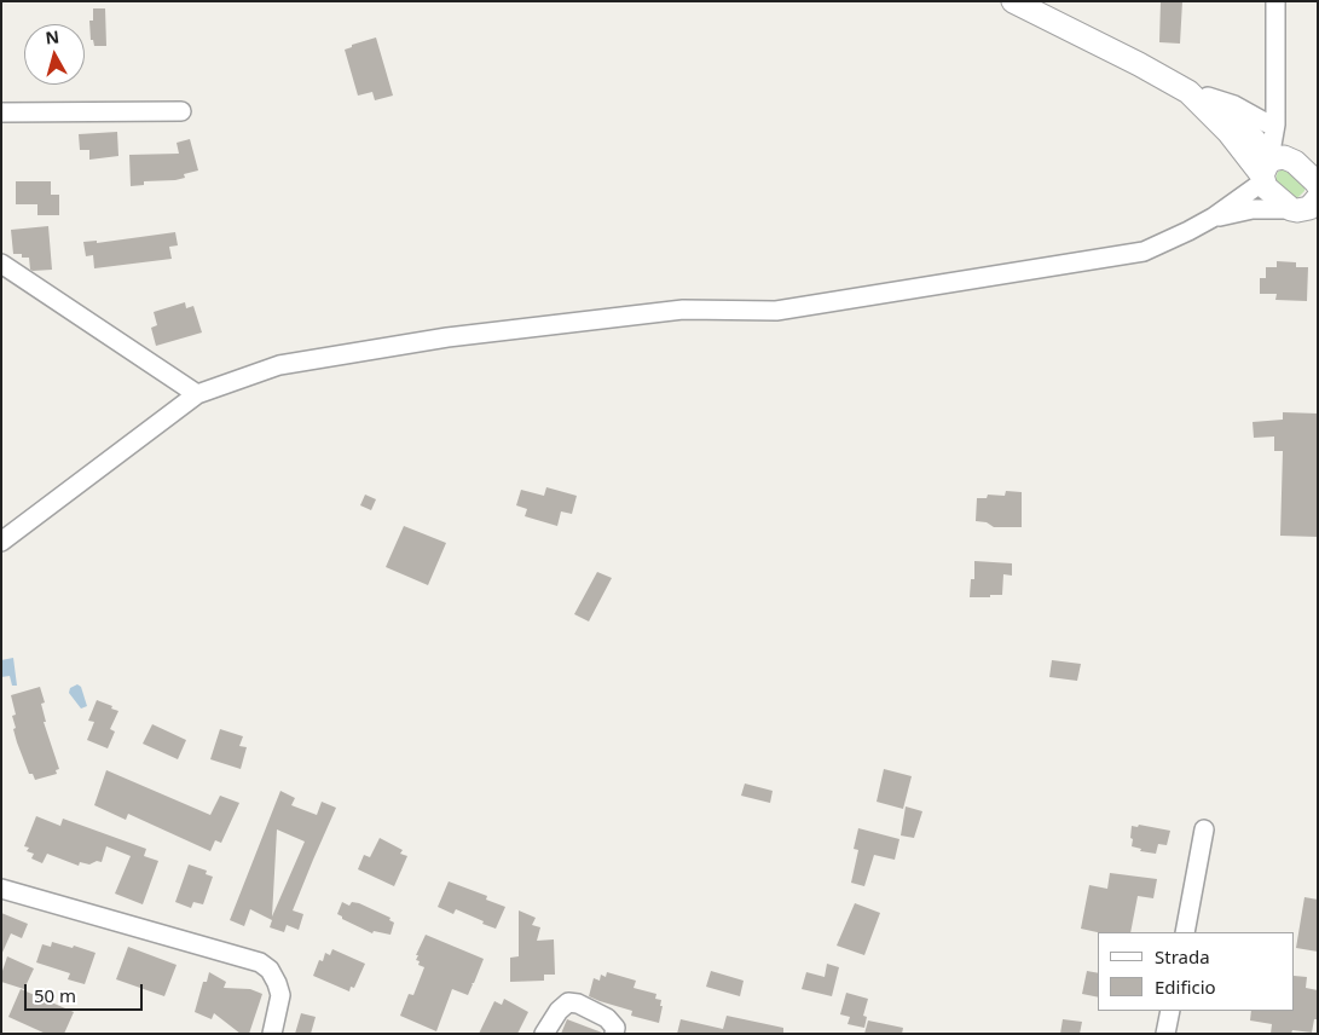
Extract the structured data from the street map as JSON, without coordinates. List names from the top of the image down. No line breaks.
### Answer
{"legend":["Strada","Edificio"],"scale_bar":"50 m","north":"top"}
